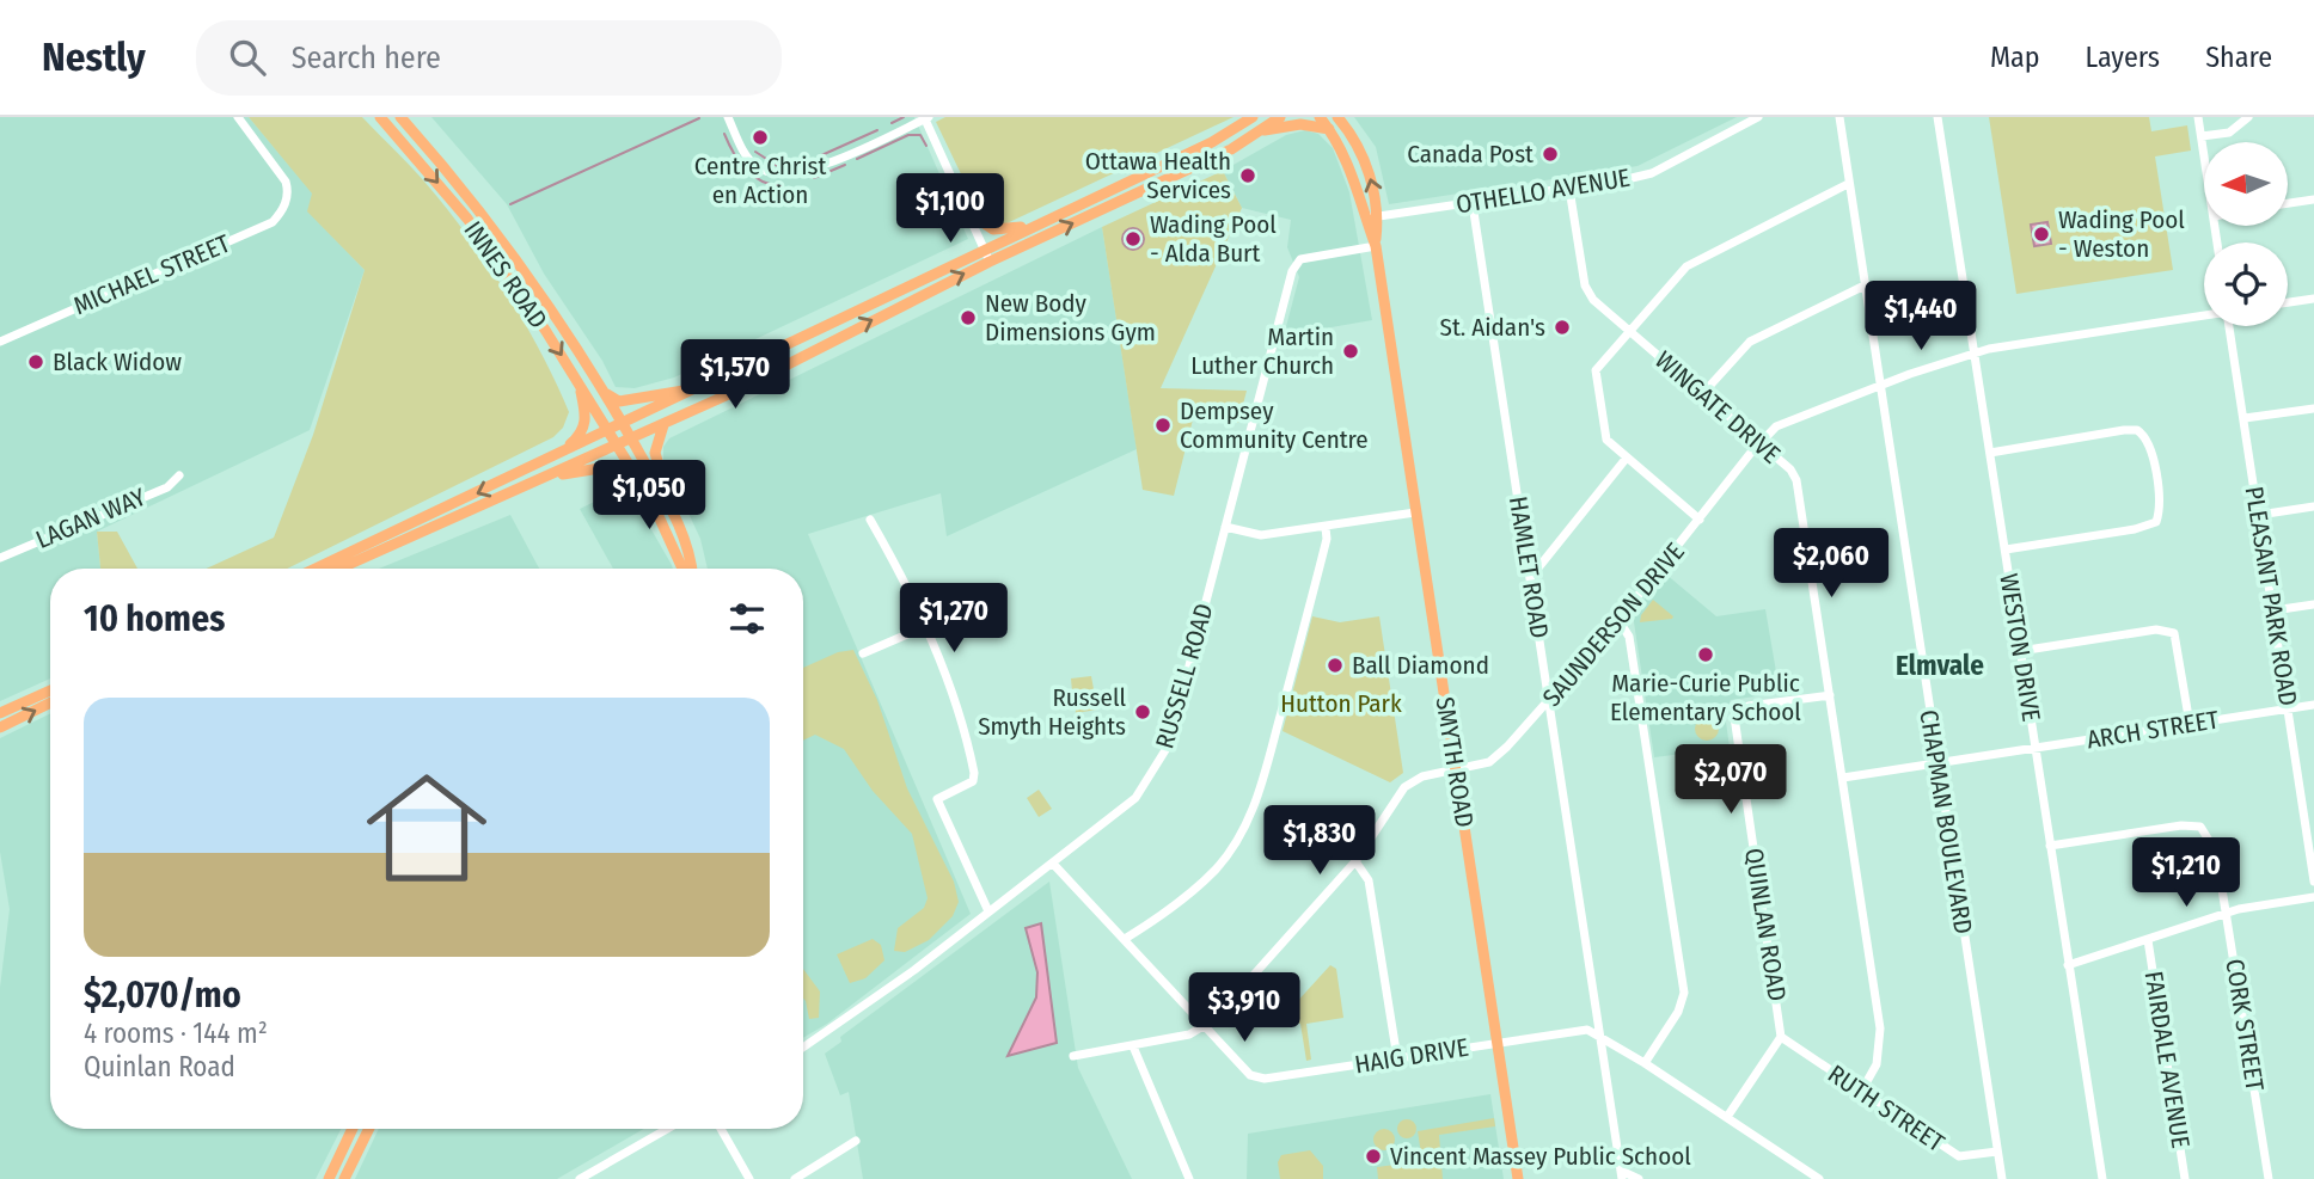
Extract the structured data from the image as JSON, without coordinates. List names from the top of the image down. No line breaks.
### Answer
{"streets":{"main road":["INNES ROAD","SMYTH ROAD"],"street":["OTHELLO AVENUE","MICHAEL STREET","WINGATE DRIVE","LAGAN WAY","HAMLET ROAD","PLEASANT PARK ROAD","SAUNDERSON DRIVE","WESTON DRIVE","RUSSELL ROAD","ARCH STREET","CHAPMAN BOULEVARD","QUINLAN ROAD","CORK STREET","HAIG DRIVE","FAIRDALE AVENUE","RUTH STREET"]},"crossings":[["OTHELLO AVENUE","WINGATE DRIVE"],["OTHELLO AVENUE","HAMLET ROAD"],["OTHELLO AVENUE","SMYTH ROAD"],["WINGATE DRIVE","SAUNDERSON DRIVE"],["WINGATE DRIVE","ARCH STREET"],["WINGATE DRIVE","QUINLAN ROAD"],["WINGATE DRIVE","RUTH STREET"],["HAMLET ROAD","SAUNDERSON DRIVE"],["HAMLET ROAD","HAIG DRIVE"],["PLEASANT PARK ROAD","ARCH STREET"],["SAUNDERSON DRIVE","WESTON DRIVE"],["SAUNDERSON DRIVE","SMYTH ROAD"],["SAUNDERSON DRIVE","CHAPMAN BOULEVARD"],["SAUNDERSON DRIVE","HAIG DRIVE"],["WESTON DRIVE","ARCH STREET"],["WESTON DRIVE","CORK STREET"],["RUSSELL ROAD","SMYTH ROAD"],["RUSSELL ROAD","HAIG DRIVE"],["ARCH STREET","CHAPMAN BOULEVARD"],["SMYTH ROAD","HAIG DRIVE"],["CHAPMAN BOULEVARD","RUTH STREET"],["QUINLAN ROAD","HAIG DRIVE"],["QUINLAN ROAD","RUTH STREET"]],"districts":["Elmvale"],"parks":["Hutton Park"],"places":["Centre Christ en Action","Canada Post","Ottawa Health Services","Wading Pool - Weston","Wading Pool - Alda Burt","New Body Dimensions Gym","St. Aidan's","Martin Luther Church","Black Widow","Dempsey Community Centre","Marie-Curie Public Elementary School","Ball Diamond","Russell Smyth Heights","Vincent Massey Public School"],"north":"left","page":{"header":"Nestly","search":"Search here","nav":["Map","Layers","Share"],"price":["$1,100","$1,440","$1,570","$1,050","$2,060","$1,270","$2,070","$1,830","$1,210","$3,910"],"heading":"10 homes","list":[{"name":"$2,070/mo","note":"4 rooms · 144 m² · Quinlan Road"}]}}
